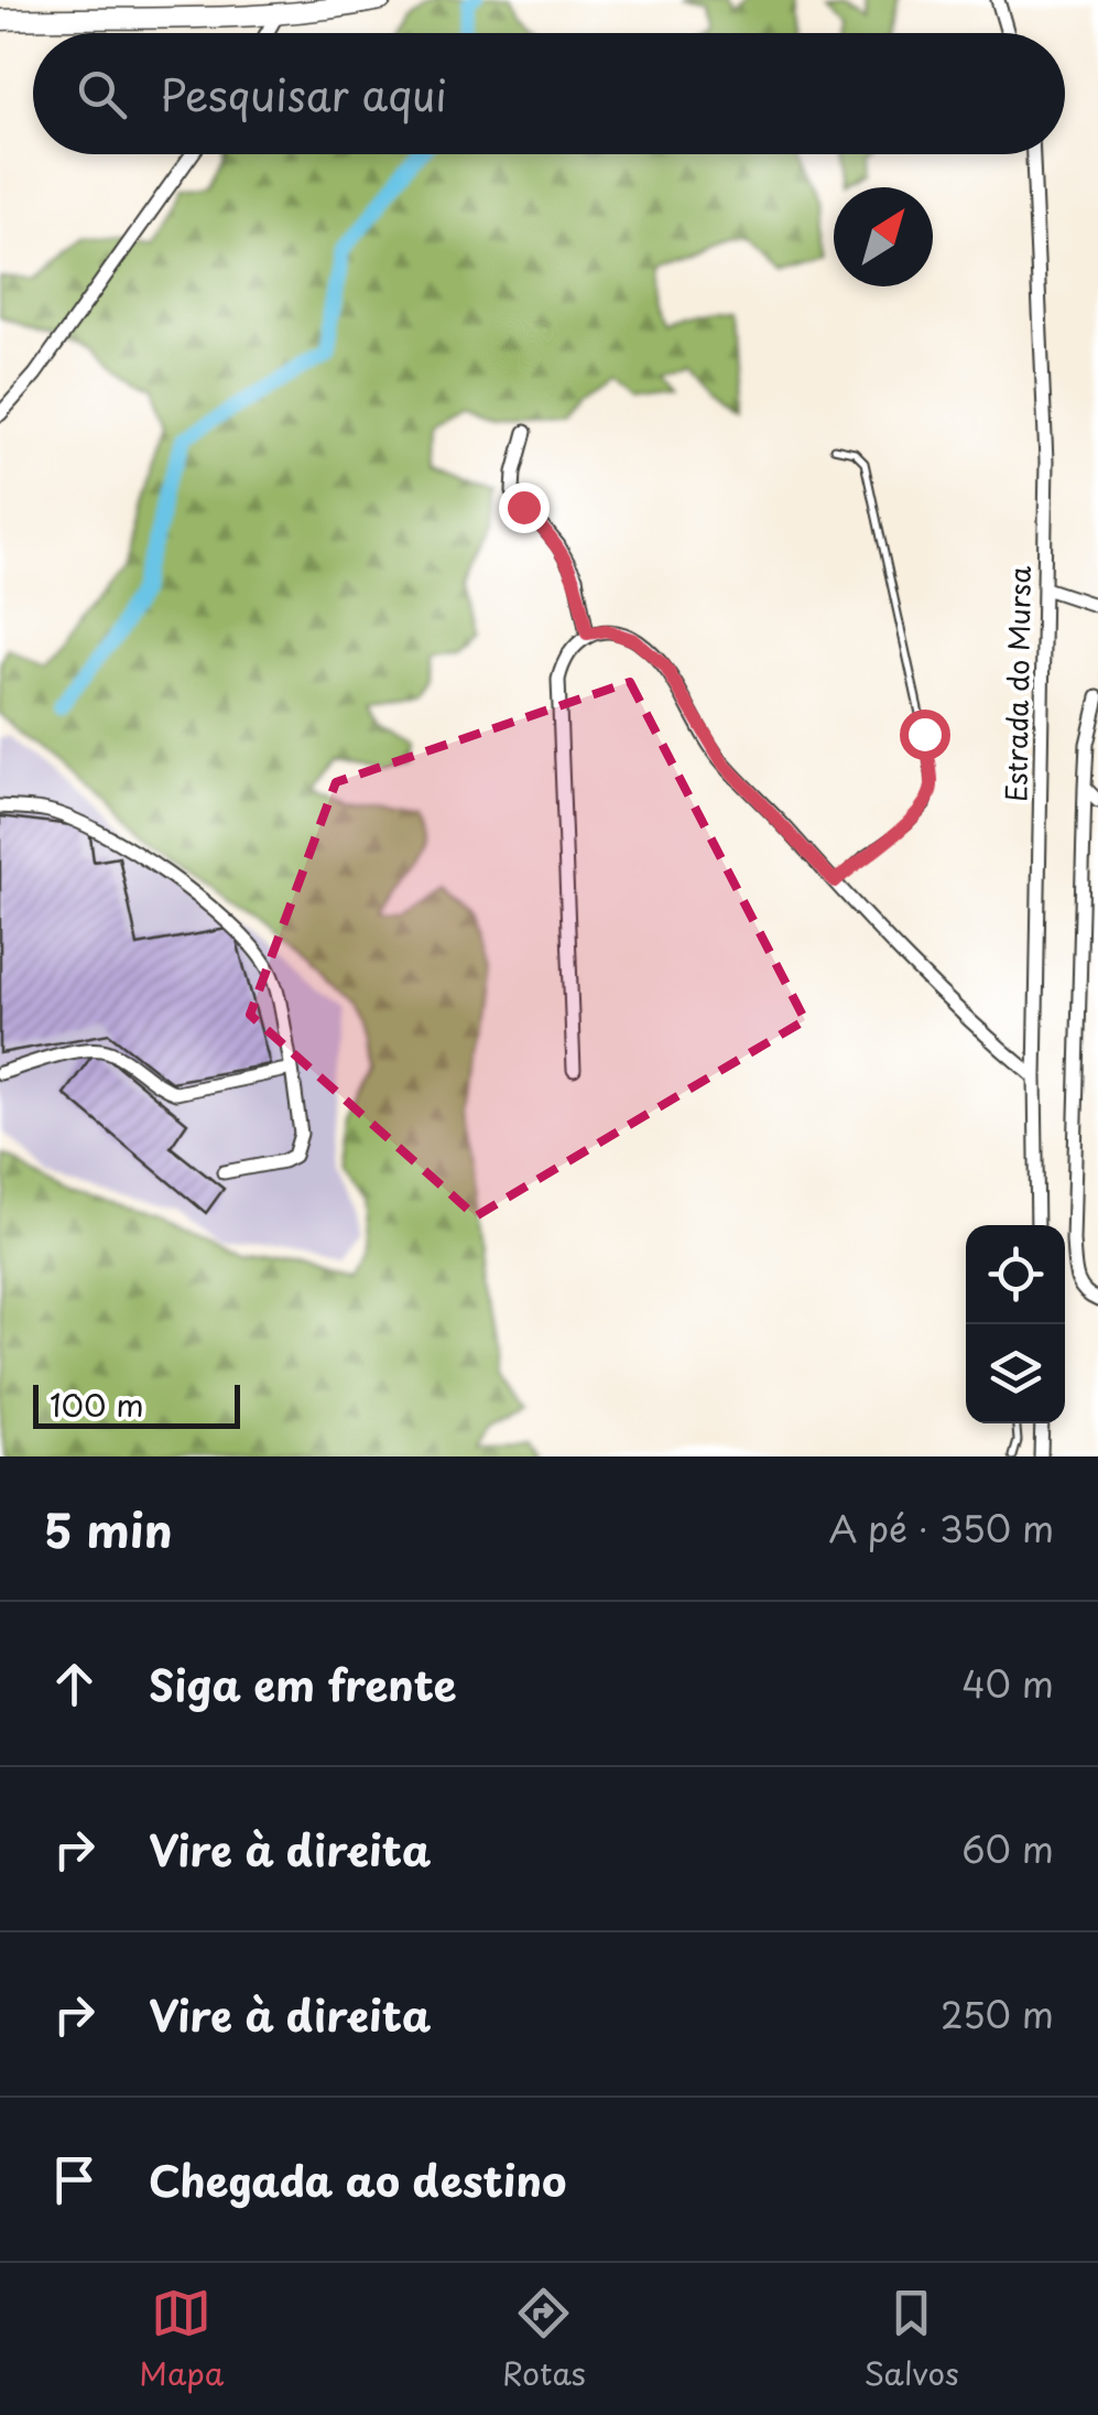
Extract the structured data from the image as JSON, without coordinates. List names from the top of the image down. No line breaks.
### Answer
{"streets":{"street":["Estrada do Mursa"]},"scale_bar":"100 m","north":"top right","page":{"search":"Pesquisar aqui","scale":"100 m","heading":["5 min","A pé · 350 m"],"list":[["Siga em frente","40 m"],["Vire à direita","60 m"],["Vire à direita","250 m"],"Chegada ao destino"],"nav":["Mapa","Rotas","Salvos"]}}
